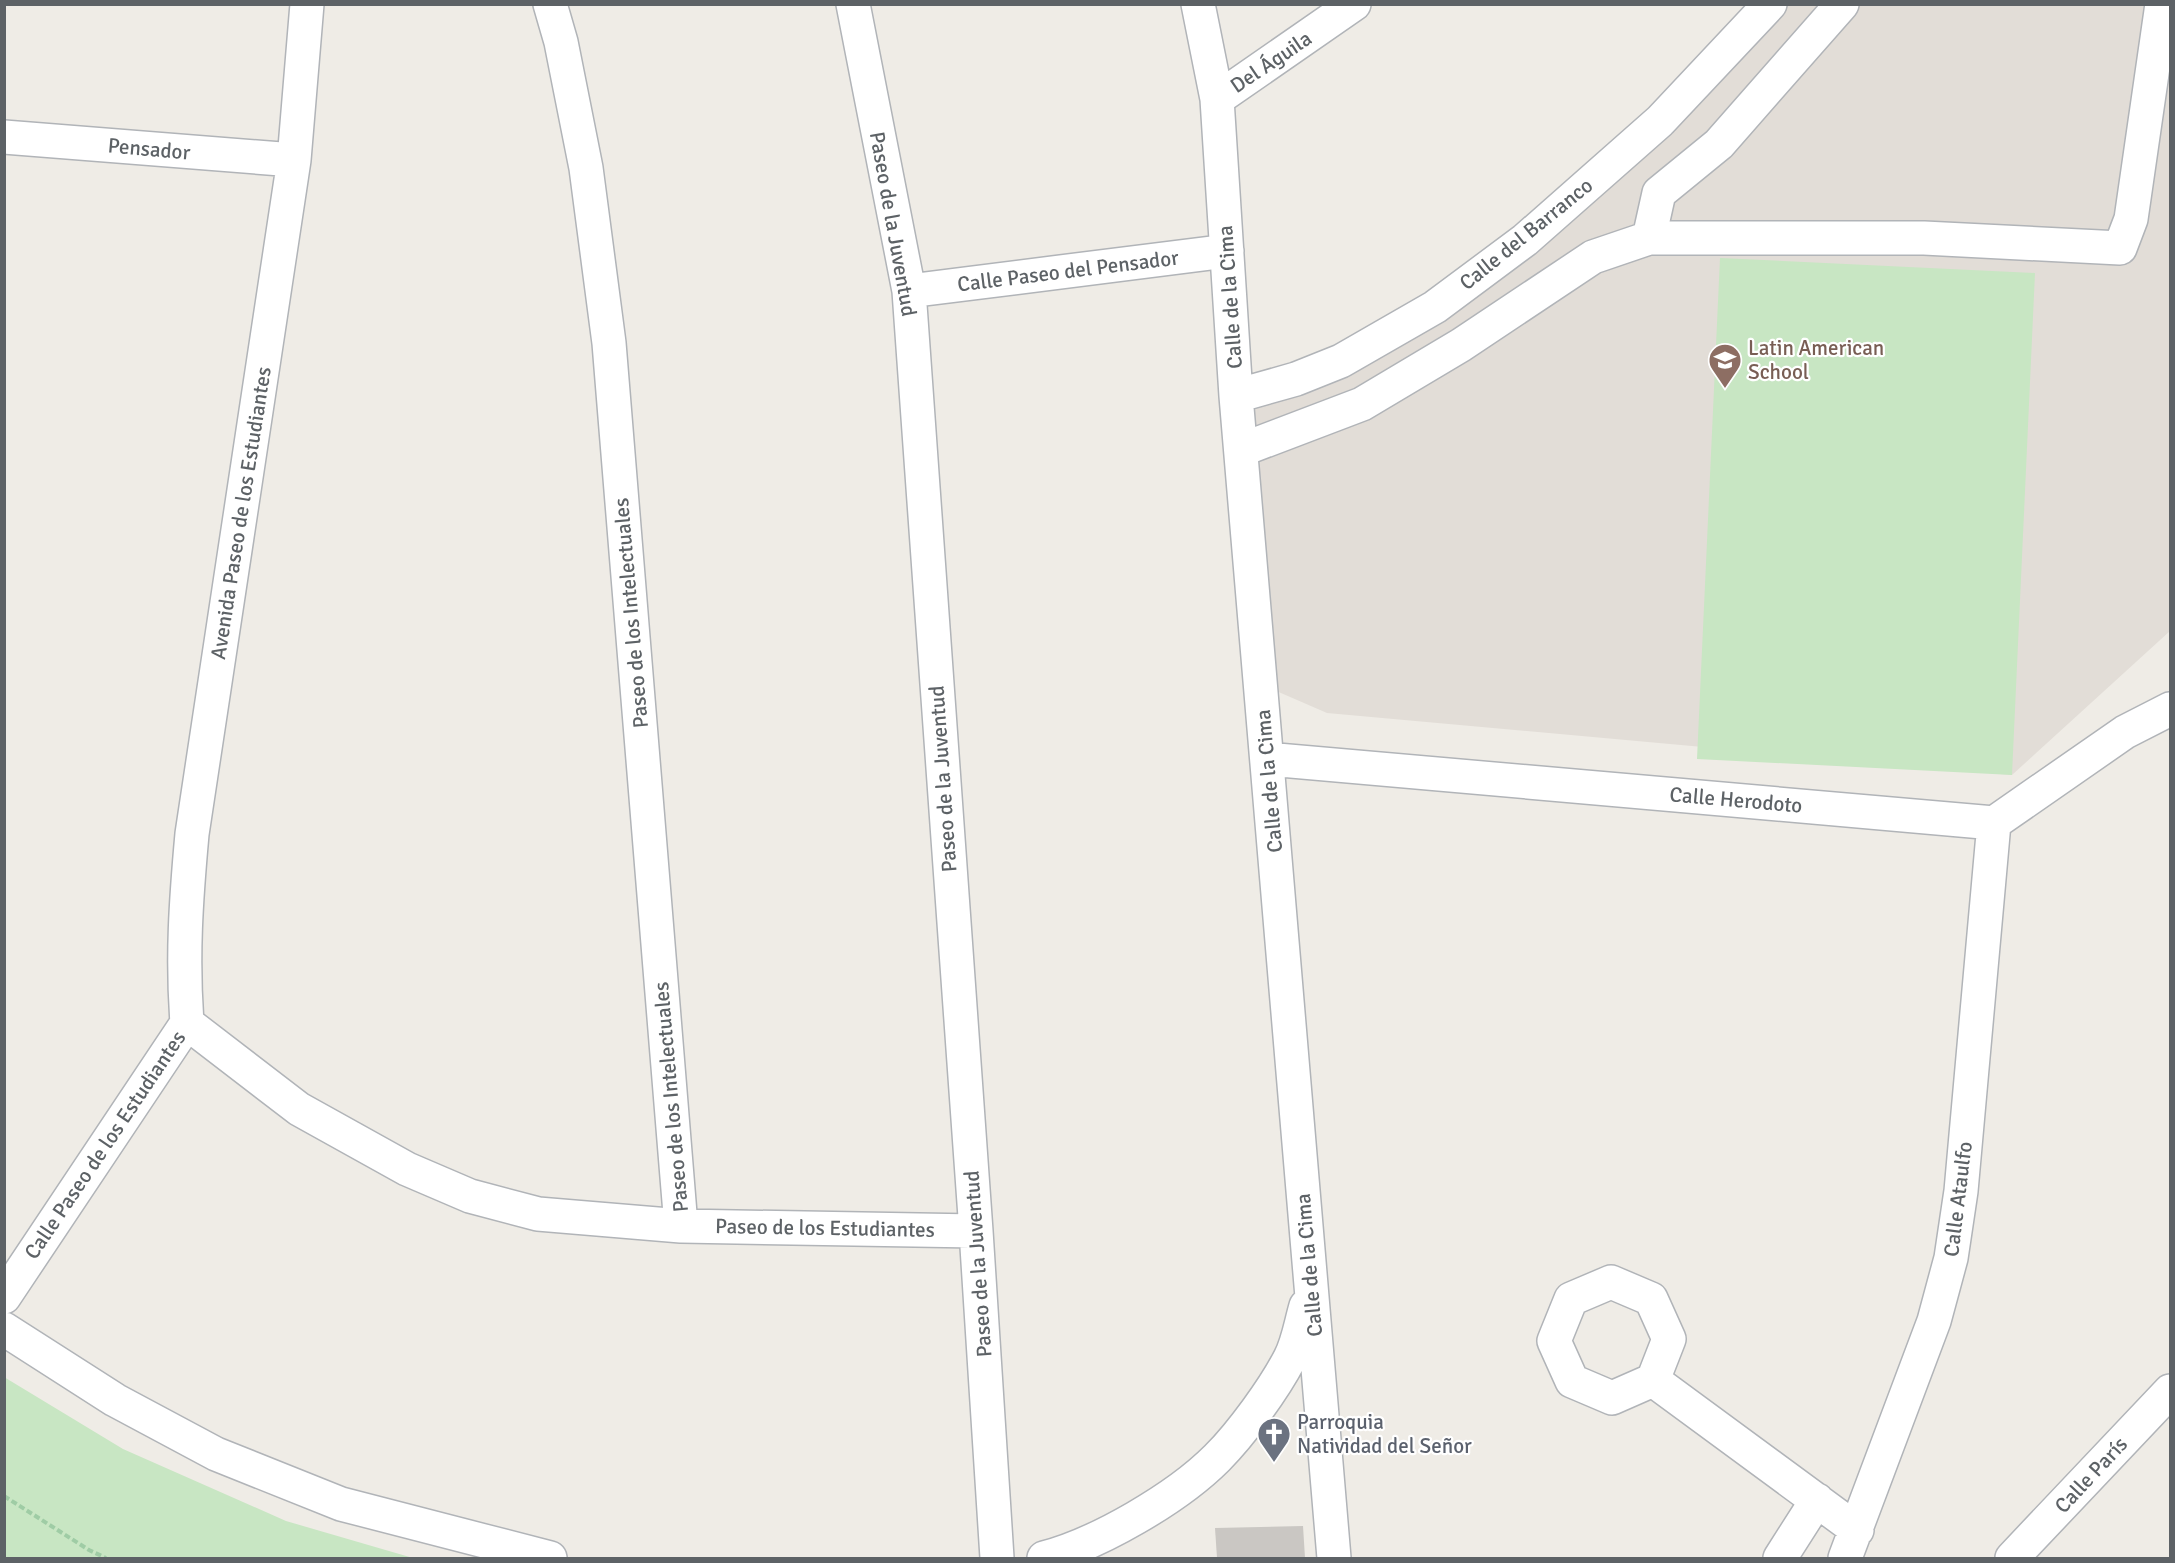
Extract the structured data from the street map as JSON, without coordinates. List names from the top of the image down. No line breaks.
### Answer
{"streets":{"street":["Del Águila","Pensador","Paseo de la Juventud","Calle del Barranco","Calle Paseo del Pensador","Calle de la Cima","Avenida Paseo de los Estudiantes","Paseo de los Intelectuales","Calle Herodoto","Calle Paseo de los Estudiantes","Calle Ataulfo","Paseo de los Estudiantes","Calle París"]},"crossings":[["Del Águila","Calle de la Cima"],["Pensador","Avenida Paseo de los Estudiantes"],["Paseo de la Juventud","Calle Paseo del Pensador"],["Paseo de la Juventud","Paseo de los Estudiantes"],["Calle del Barranco","Calle de la Cima"],["Calle Paseo del Pensador","Calle de la Cima"],["Calle de la Cima","Calle Herodoto"],["Avenida Paseo de los Estudiantes","Calle Paseo de los Estudiantes"],["Avenida Paseo de los Estudiantes","Paseo de los Estudiantes"],["Paseo de los Intelectuales","Paseo de los Estudiantes"],["Calle Herodoto","Calle Ataulfo"],["Calle Paseo de los Estudiantes","Paseo de los Estudiantes"]],"places":{"school or university":["Latin American School"],"church":["Parroquia Natividad del Señor"]}}
